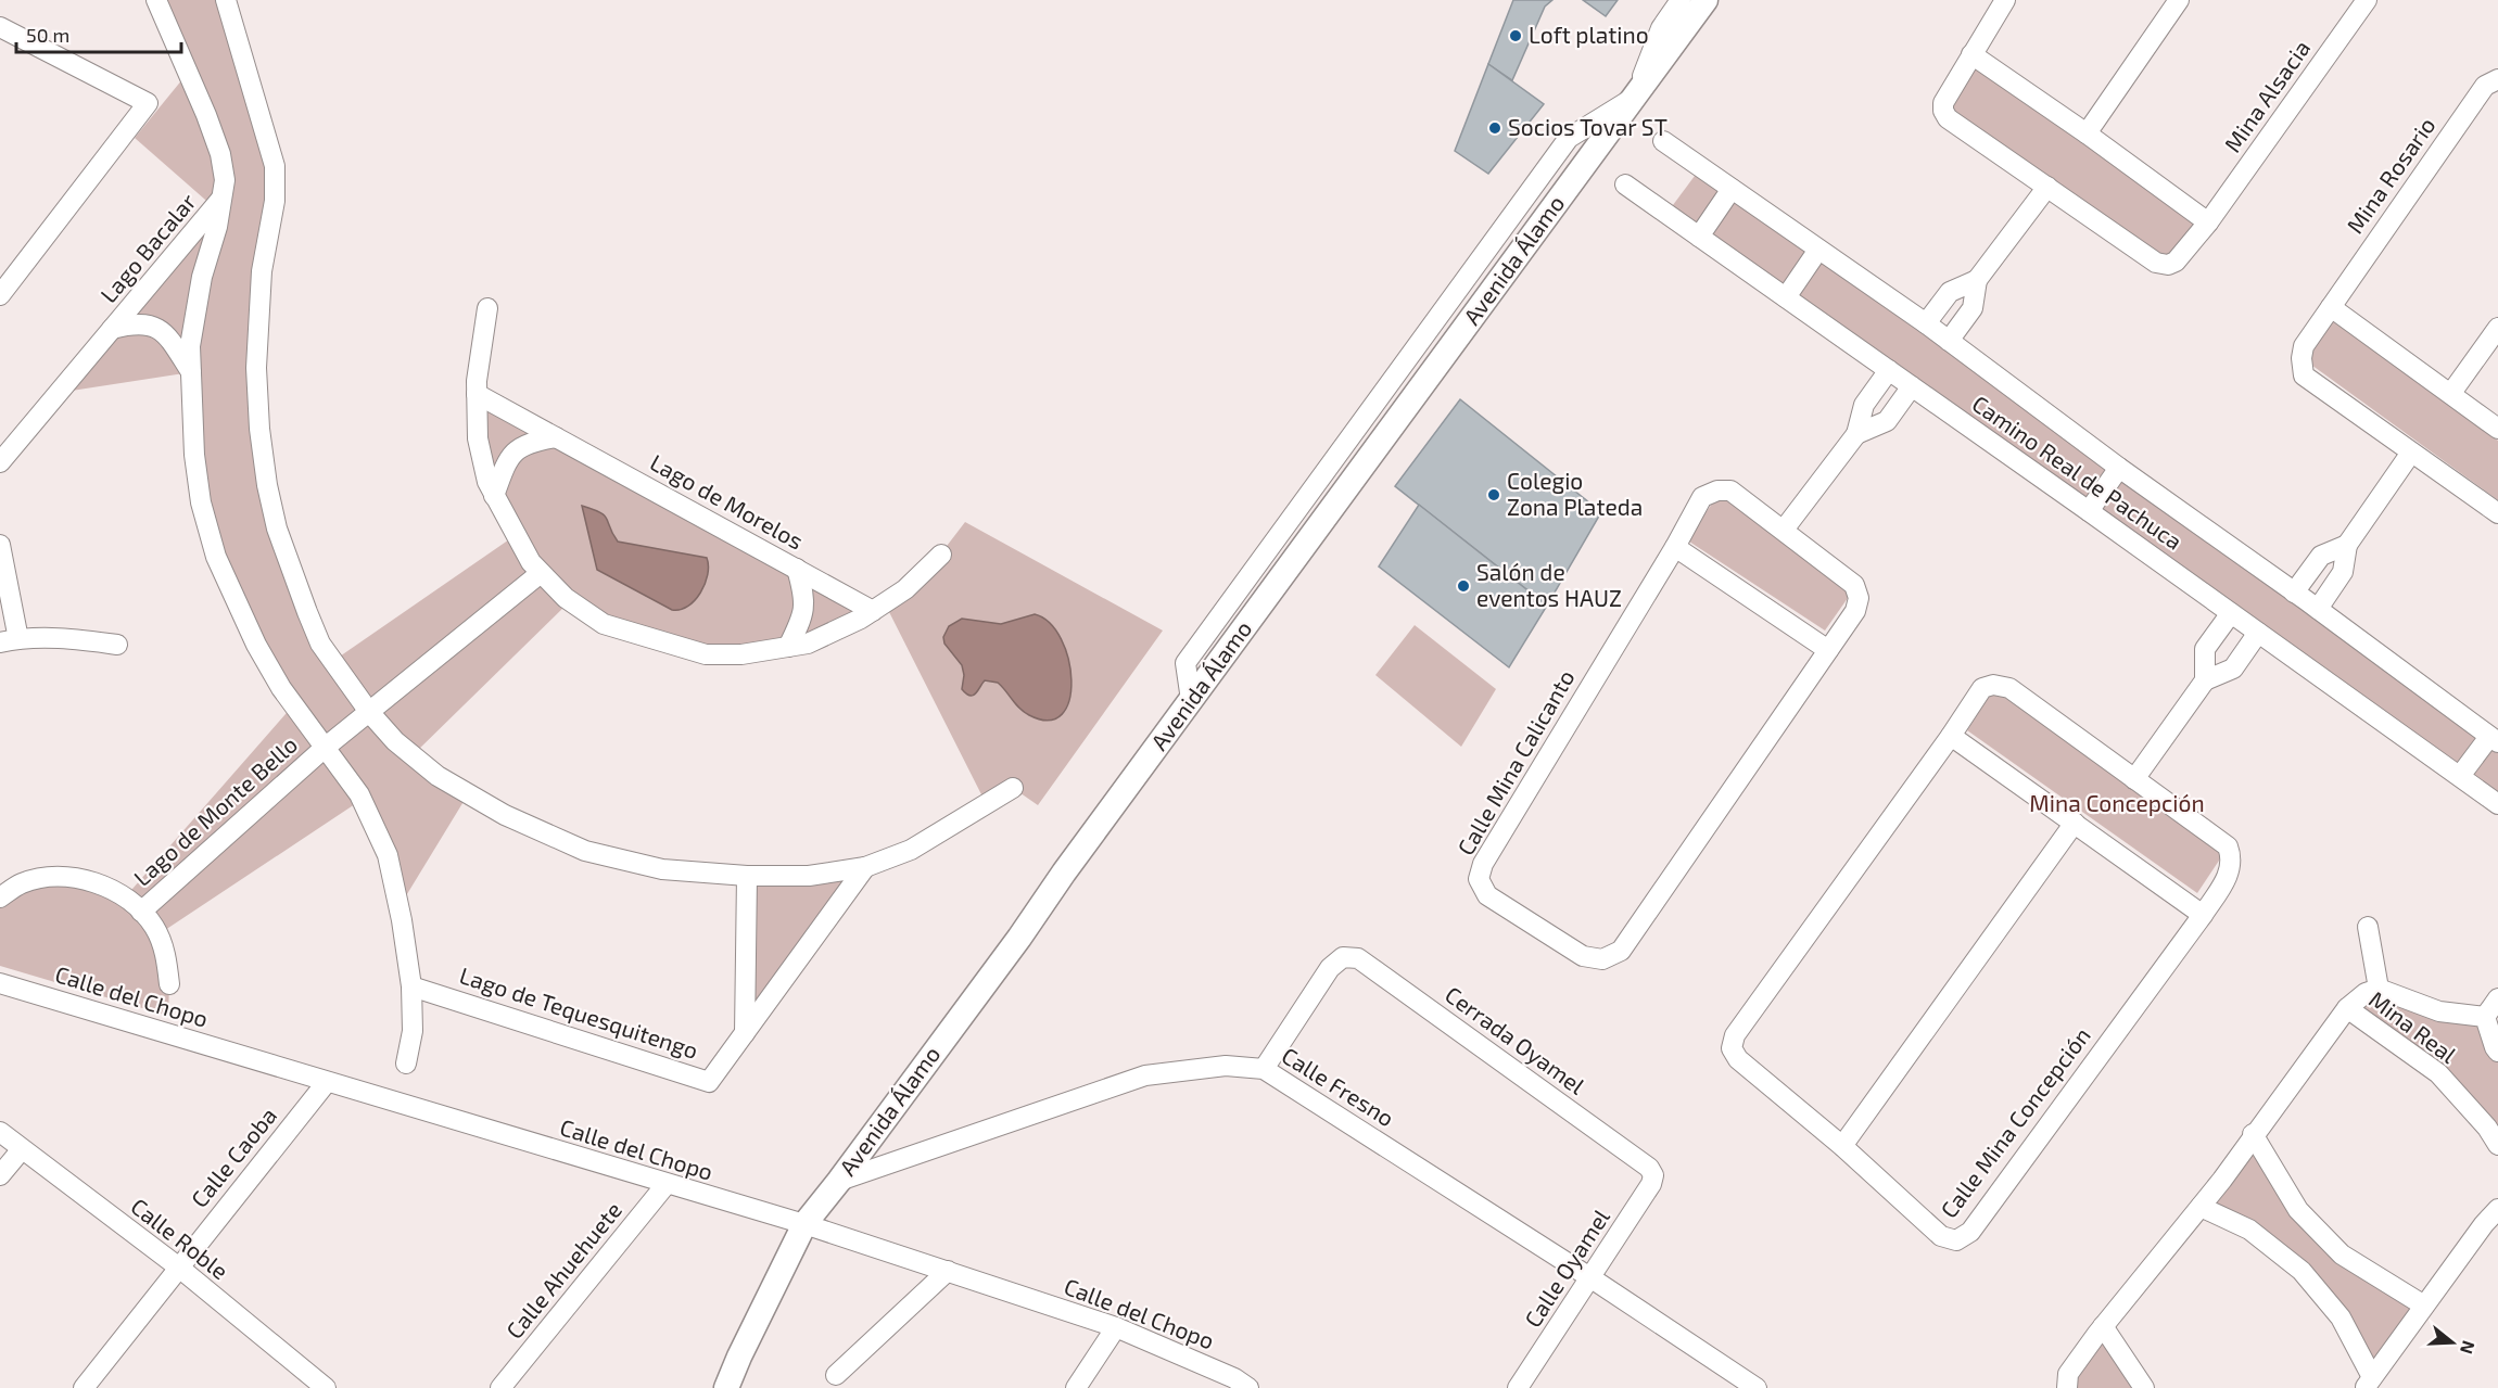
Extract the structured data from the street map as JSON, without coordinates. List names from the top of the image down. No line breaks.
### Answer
{"streets":{"street":["Mina Alsacia","Mina Rosario","Lago Bacalar","Avenida Álamo","Camino Real de Pachuca","Lago de Morelos","Calle Mina Calicanto","Lago de Monte Bello","Calle del Chopo","Lago de Tequesquitengo","Mina Real","Cerrada Oyamel","Calle Fresno","Calle Mina Concepción","Calle Caoba","Calle Roble","Calle Oyamel","Calle Ahuehuete"]},"crossings":[["Avenida Álamo","Calle del Chopo"],["Avenida Álamo","Calle Fresno"],["Calle del Chopo","Calle Caoba"],["Calle del Chopo","Calle Ahuehuete"],["Cerrada Oyamel","Calle Fresno"],["Cerrada Oyamel","Calle Oyamel"],["Calle Fresno","Calle Oyamel"],["Calle Caoba","Calle Roble"]],"parks":["Mina Concepción"],"places":["Loft platino","Socios Tovar ST","Colegio Zona Plateda","Salón de eventos HAUZ"],"scale_bar":"50 m","north":"right"}
